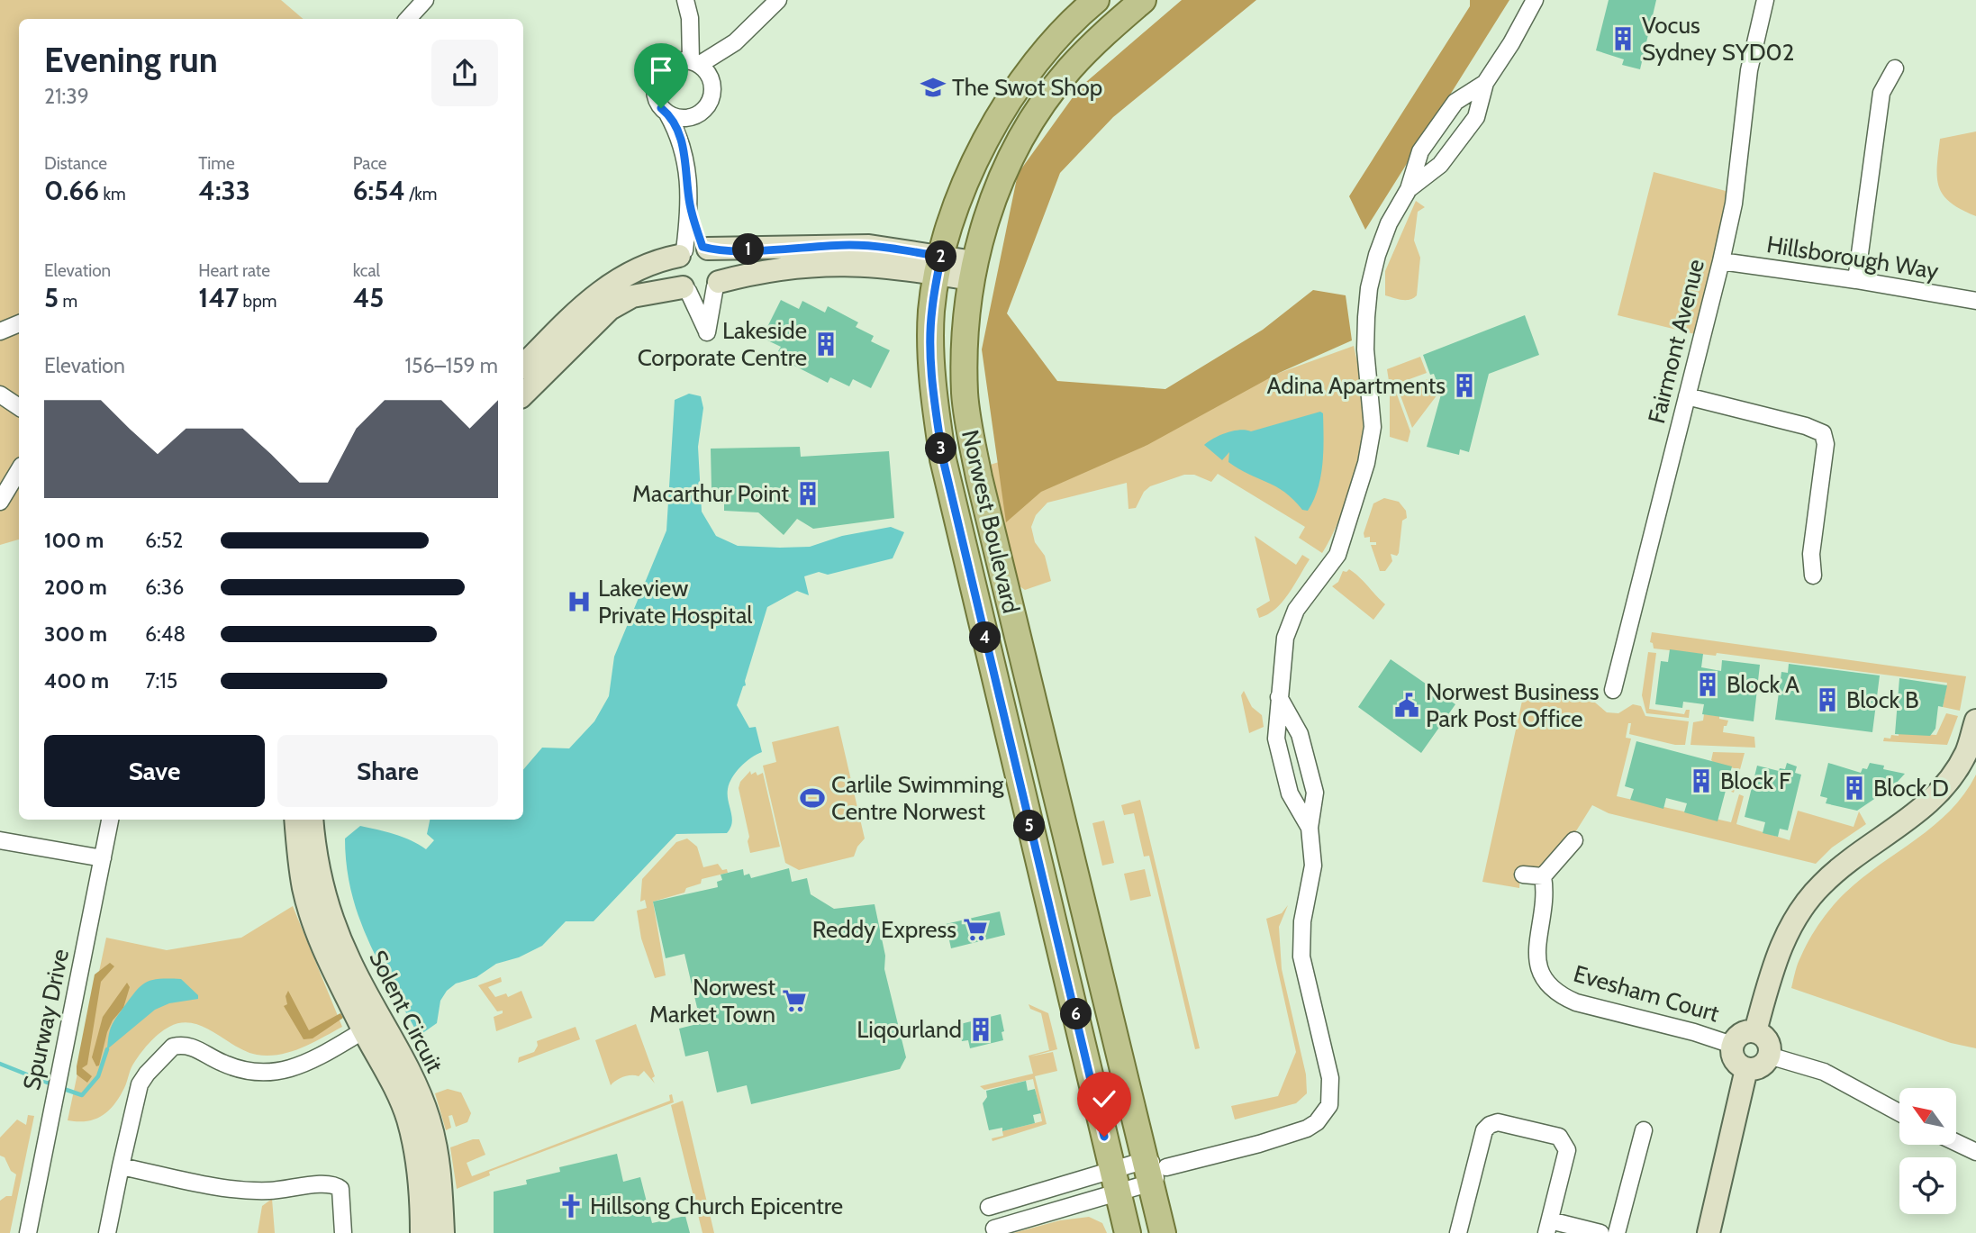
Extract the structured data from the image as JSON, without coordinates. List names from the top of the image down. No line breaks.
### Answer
{"streets":{"main road":["Norwest Boulevard"],"street":["Hillsborough Way","Fairmont Avenue","Evesham Court","Solent Circuit","Spurway Drive"]},"crossings":[["Hillsborough Way","Fairmont Avenue"]],"places":{"building":["Vocus Sydney SYD02","Lakeside Corporate Centre","Adina Apartments","Macarthur Point","Block A","Block B","Block F","Block D","Liqourland"],"school or university":["The Swot Shop"],"hospital":["Lakeview Private Hospital"],"public building":["Norwest Business Park Post Office"],"sports":["Carlile Swimming Centre Norwest"],"supermarket":["Reddy Express","Norwest Market Town"],"church":["Hillsong Church Epicentre"]},"north":"top left","page":{"heading":["Evening run","21:39"],"stats":[["Distance","0.66 km"],["Time","4:33"],["Pace","6:54 /km"],["Elevation","5 m"],["Heart rate","147 bpm"],["kcal","45"]],"pins":["1","2","3","4","5","6"],"chart":["Elevation","156–159 m"],"list":[{"name":"100 m","note":"6:52"},{"name":"200 m","note":"6:36"},{"name":"300 m","note":"6:48"},{"name":"400 m","note":"7:15"}],"buttons":["Save","Share"]}}
